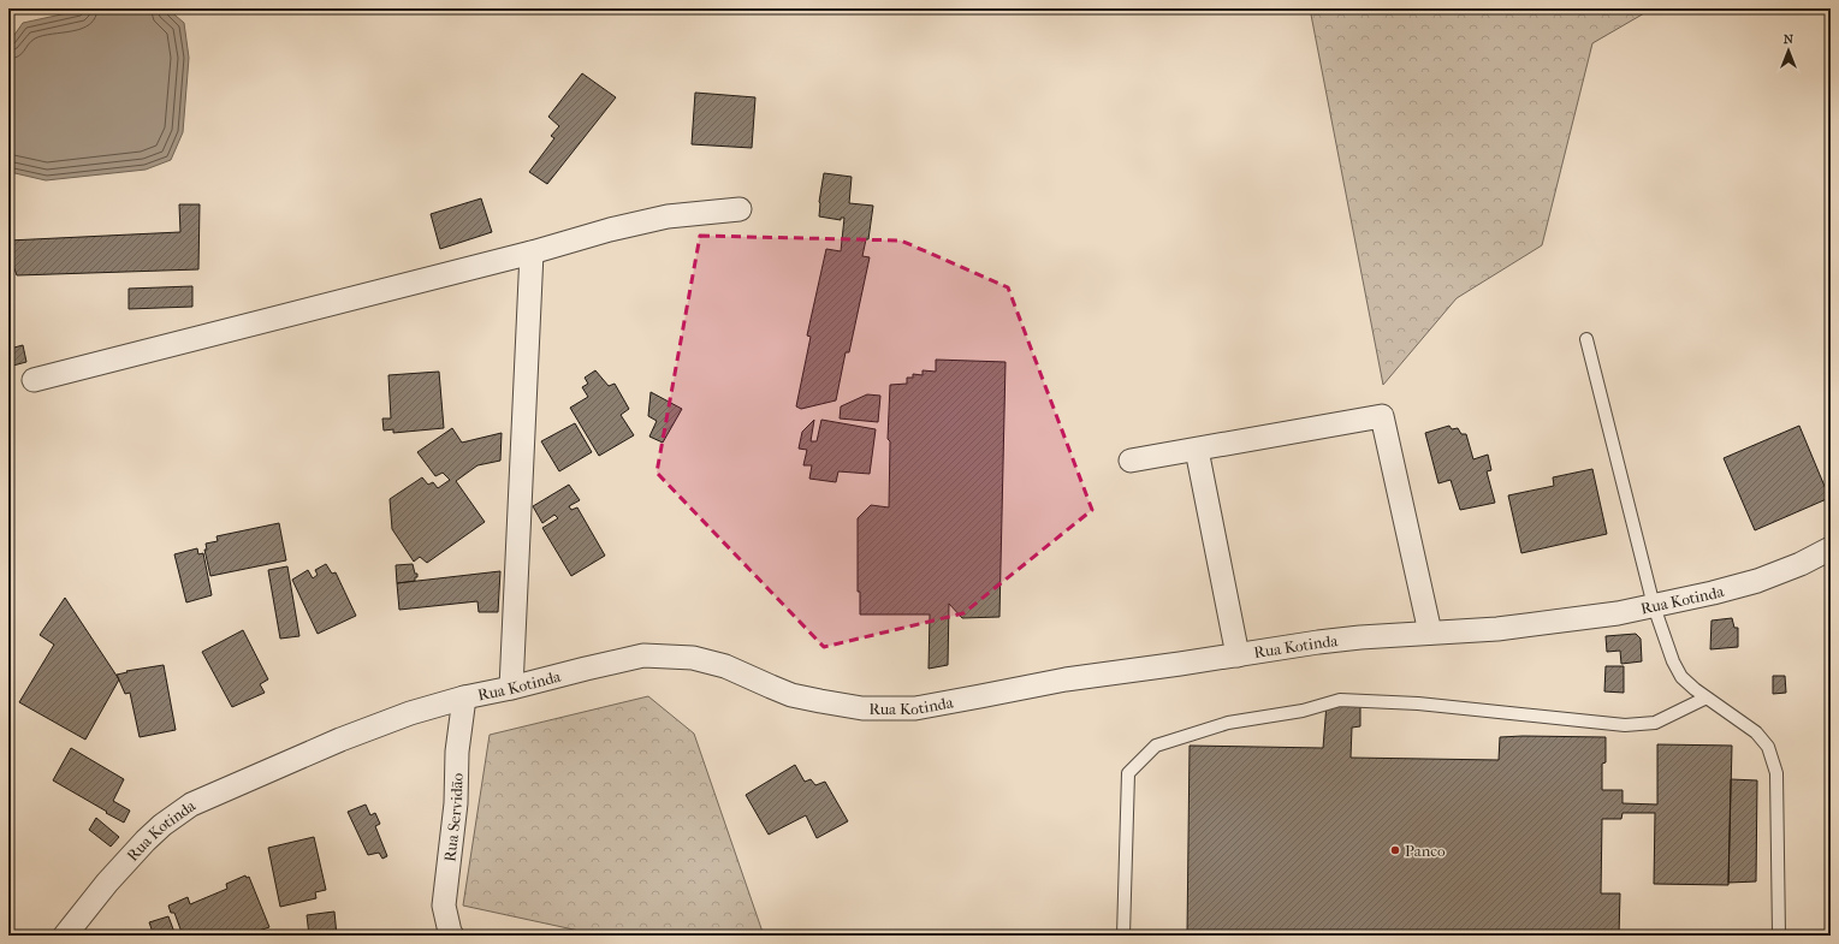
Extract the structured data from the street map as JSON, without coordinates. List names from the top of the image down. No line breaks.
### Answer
{"streets":{"street":["Rua Kotinda","Rua Servidão"]},"crossings":[["Rua Kotinda","Rua Servidão"]],"places":["Panco"],"north":"top"}
